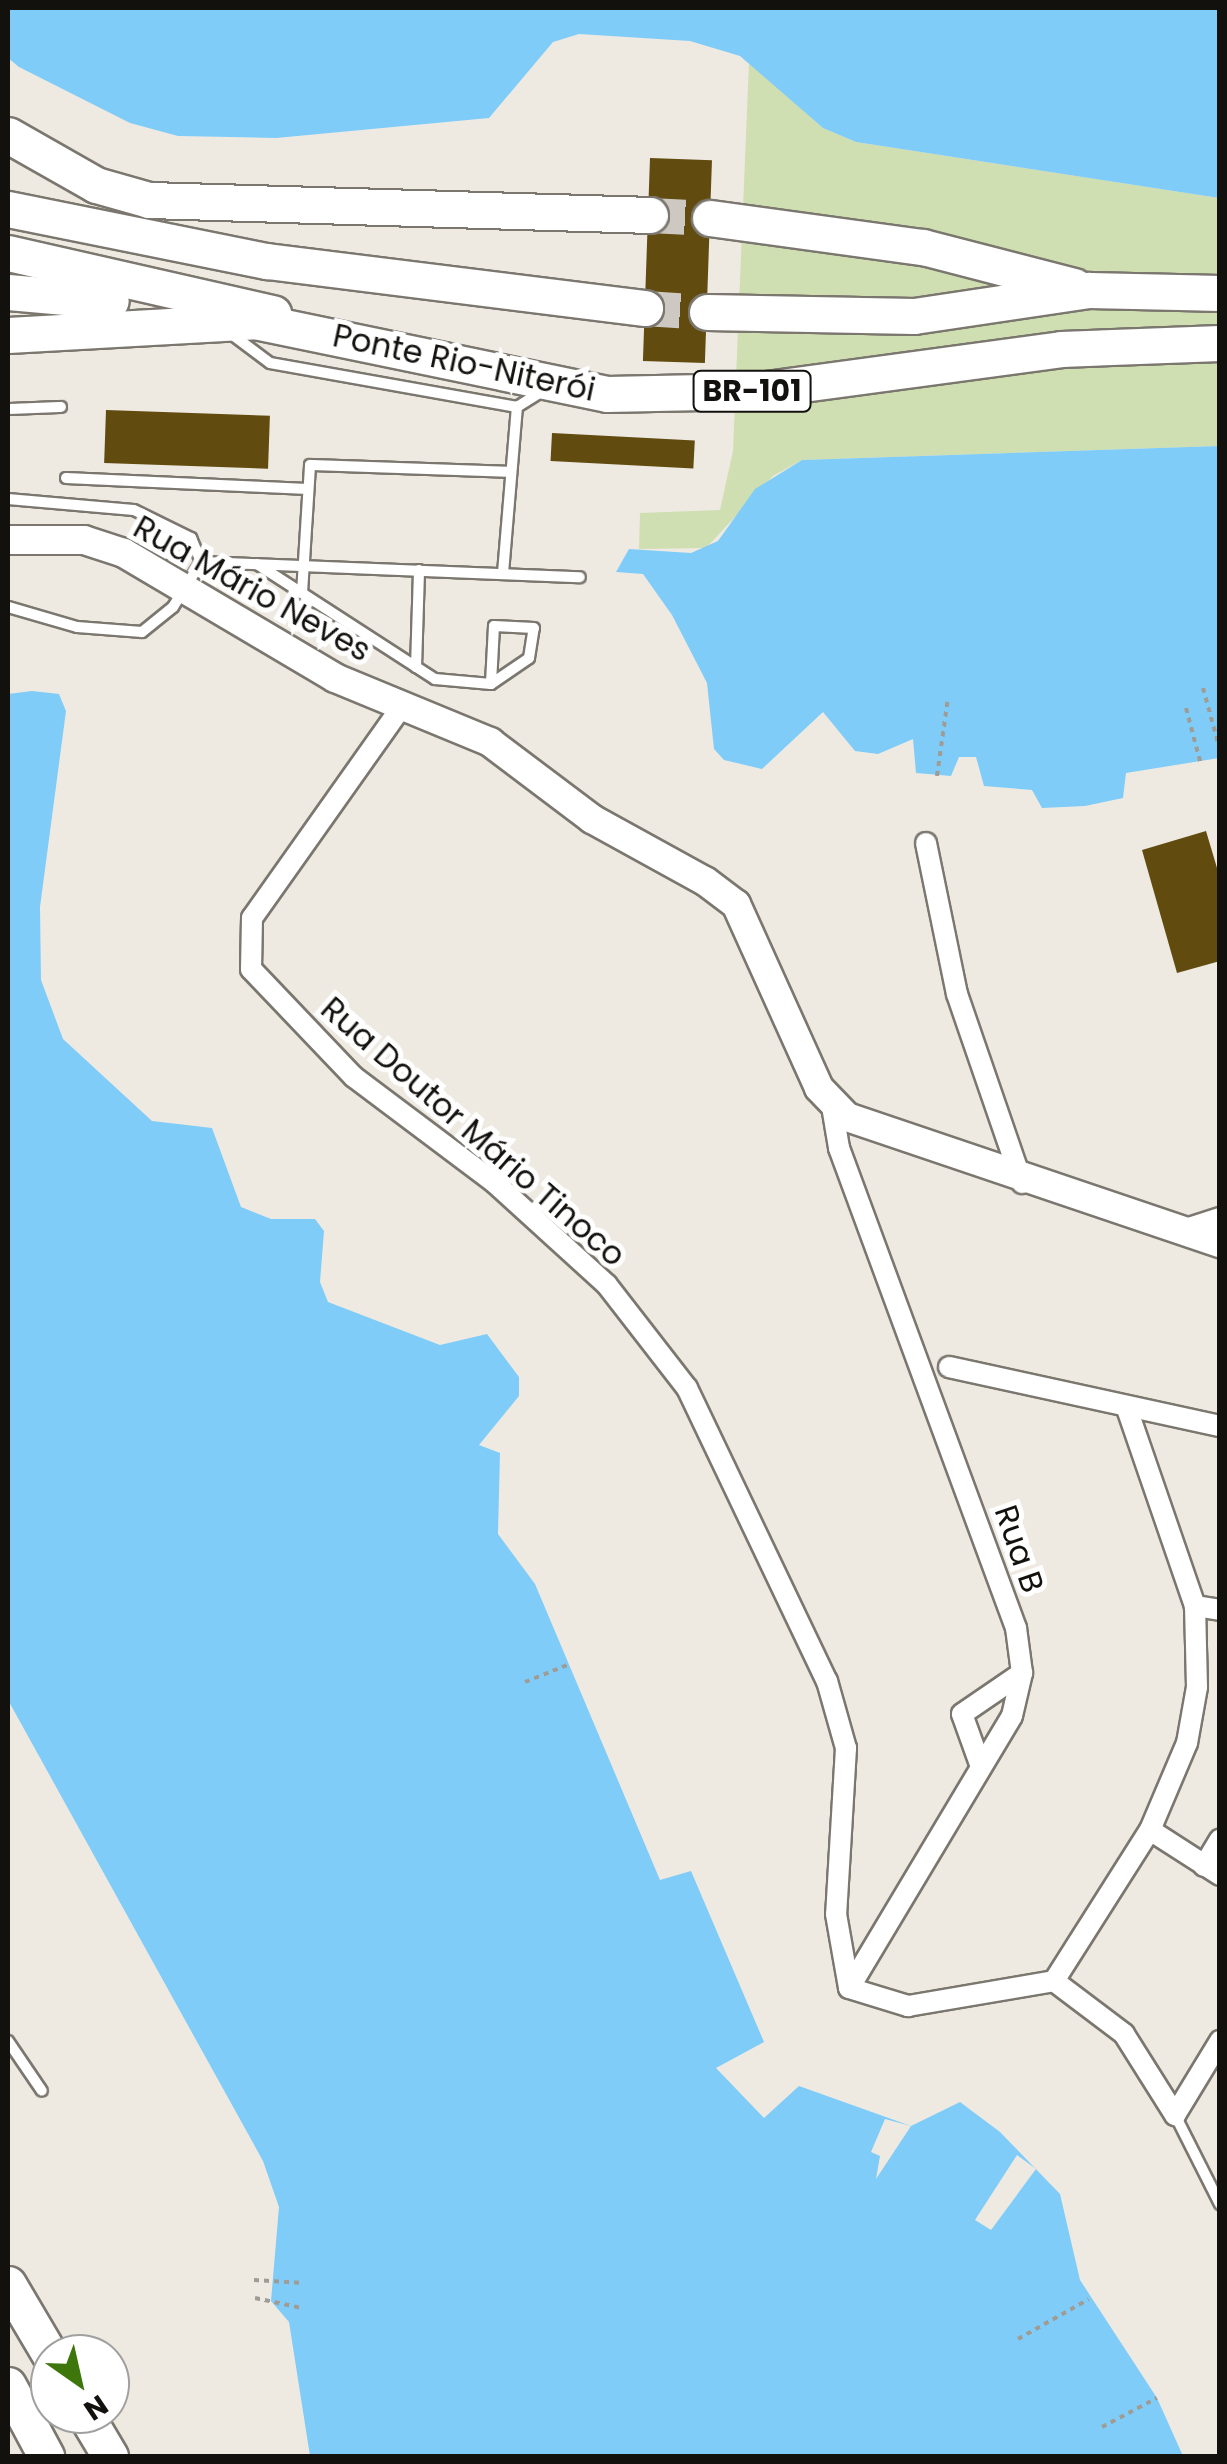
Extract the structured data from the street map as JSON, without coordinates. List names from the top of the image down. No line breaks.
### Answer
{"streets":{"highway":["Ponte Rio-Niterói","BR-101"],"street":["Rua Mário Neves","Rua Doutor Mário Tinoco","Rua B"]},"crossings":[["Rua Mário Neves","Rua Doutor Mário Tinoco"],["Rua Mário Neves","Rua B"],["Rua Doutor Mário Tinoco","Rua B"]],"north":"bottom right"}
